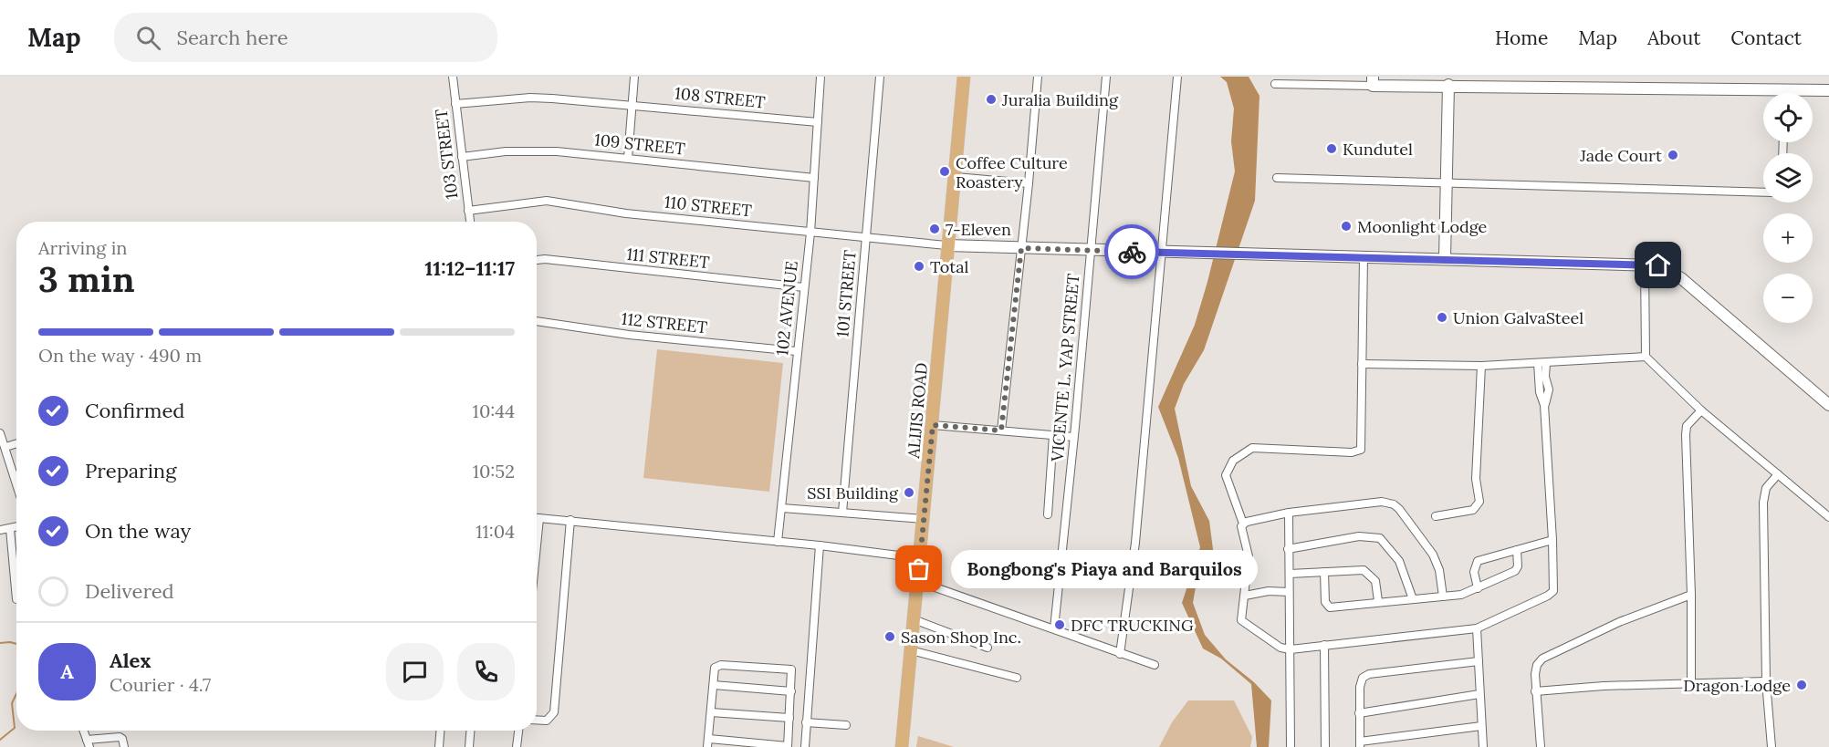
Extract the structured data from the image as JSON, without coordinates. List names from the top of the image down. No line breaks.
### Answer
{"streets":{"main road":["ALIJIS ROAD"],"street":["108 STREET","109 STREET","103 STREET","110 STREET","111 STREET","101 STREET","102 AVENUE","112 STREET","VICENTE L. YAP STREET"]},"crossings":[["108 STREET","103 STREET"],["108 STREET","102 AVENUE"],["109 STREET","103 STREET"],["109 STREET","102 AVENUE"],["103 STREET","110 STREET"],["110 STREET","101 STREET"],["110 STREET","102 AVENUE"],["110 STREET","ALIJIS ROAD"],["111 STREET","102 AVENUE"],["102 AVENUE","112 STREET"]],"places":["Juralia Building","Kundutel","Jade Court","Coffee Culture Roastery","Moonlight Lodge","7-Eleven","Total","Union GalvaSteel","SSI Building","Bongbong's Piaya and Barquilos","DFC TRUCKING","Sason Shop Inc.","Dragon Lodge"],"page":{"header":"Map","search":"Search here","nav":["Home","Map","About","Contact"],"map_buttons":["+","−"],"heading":["3 min","Arriving in","11:12–11:17"],"panel":["Alex","Courier · 4.7"],"bar":"On the way · 490 m","list":[["Confirmed","10:44"],["Preparing","10:52"],["On the way","11:04"],"Delivered"],"bubble":"Bongbong's Piaya and Barquilos","round":"A"}}
